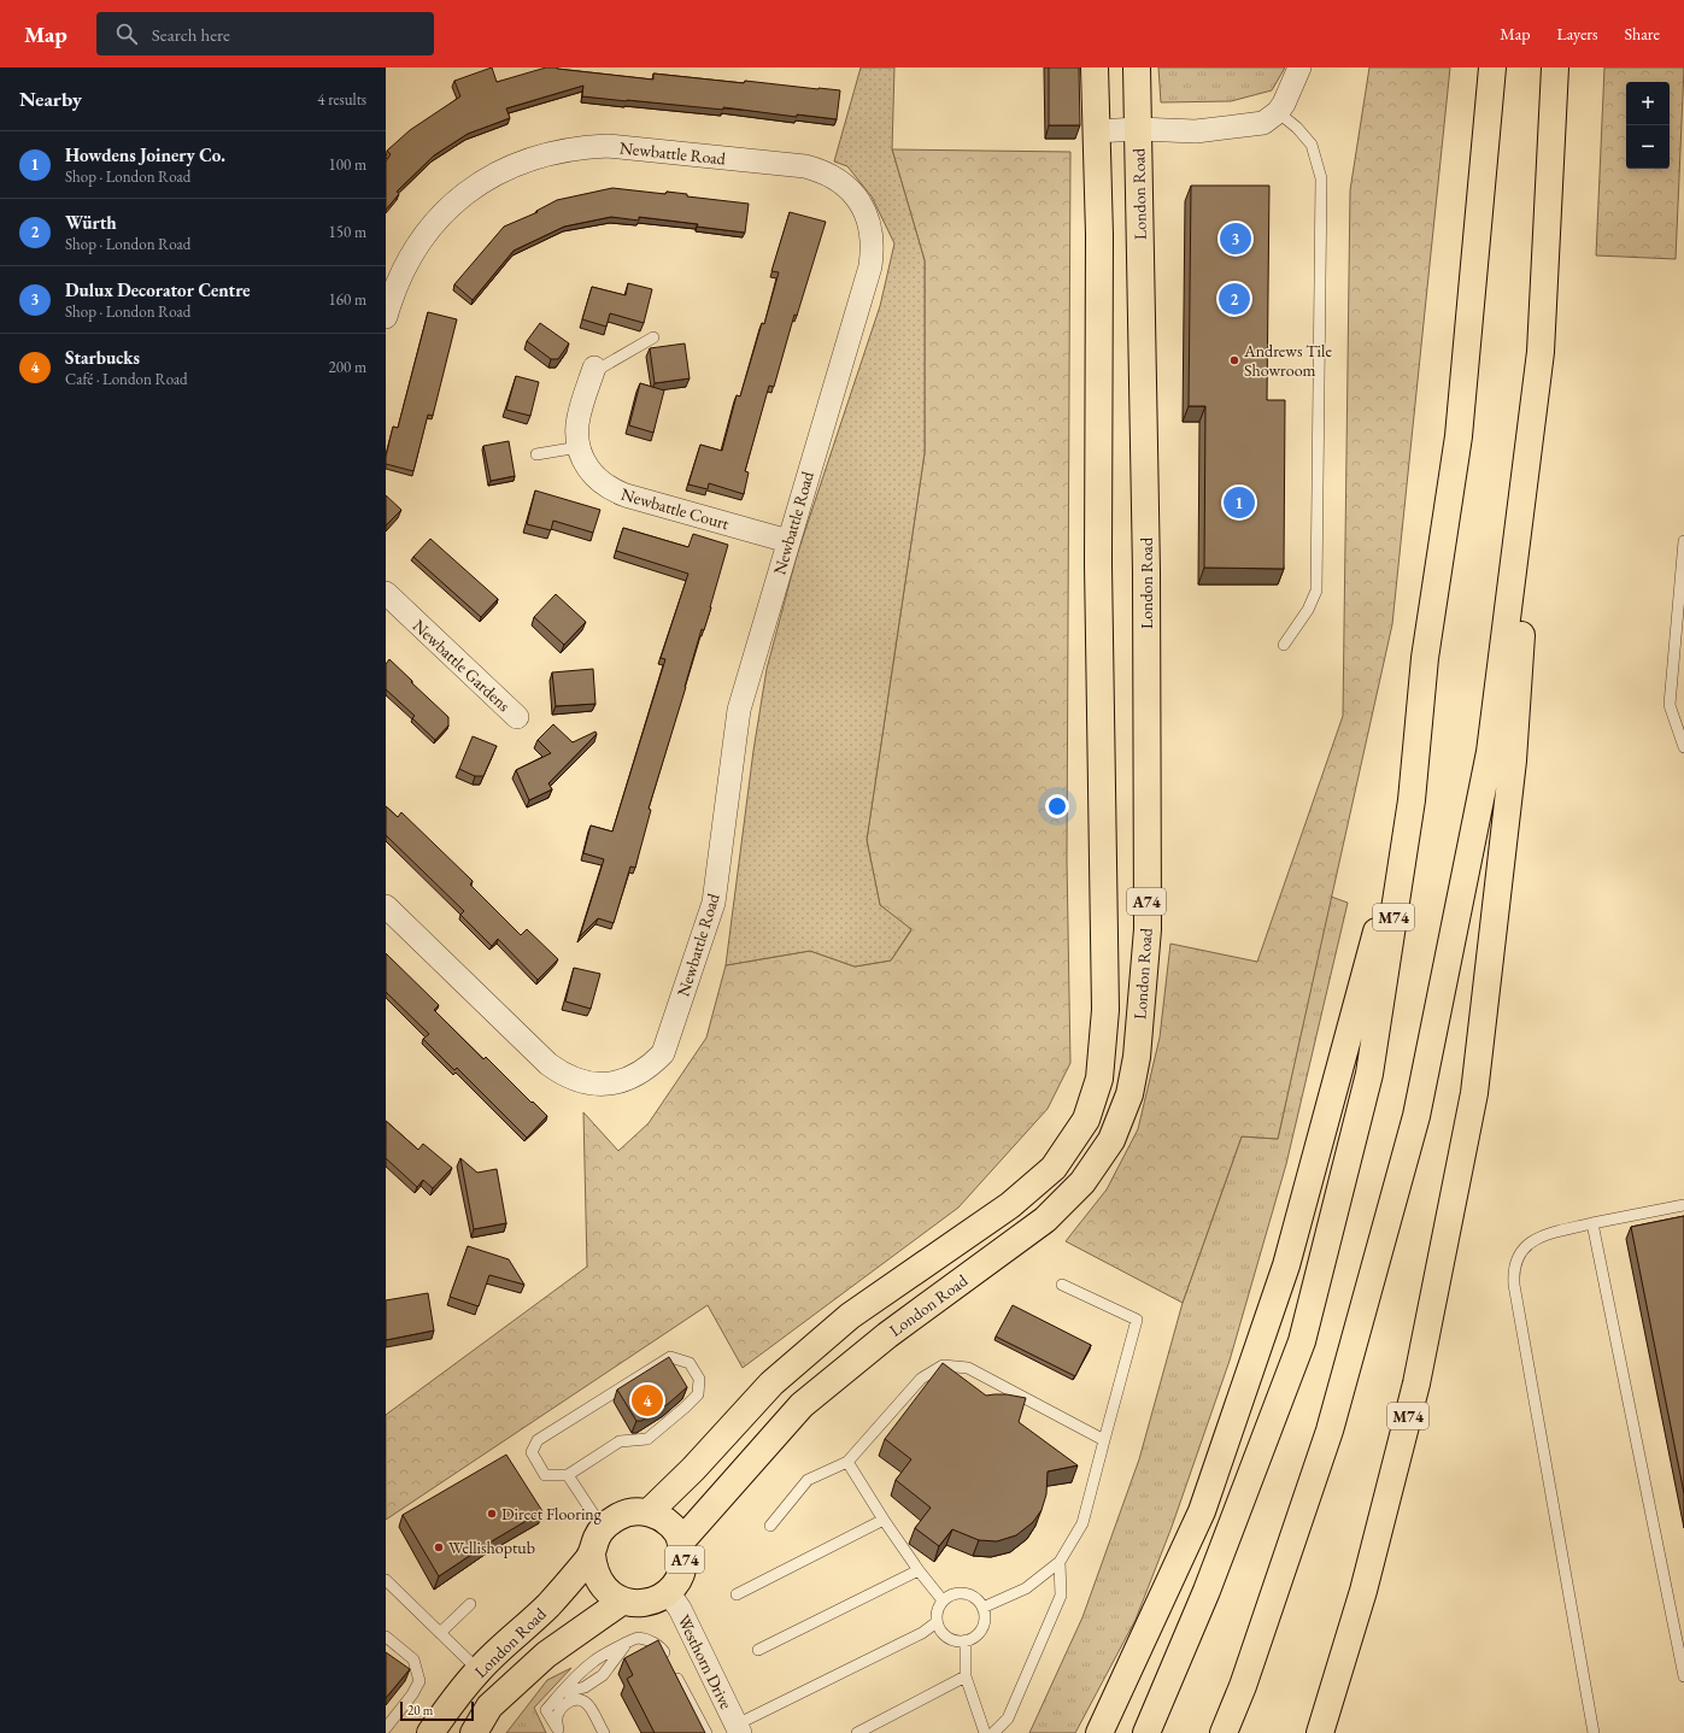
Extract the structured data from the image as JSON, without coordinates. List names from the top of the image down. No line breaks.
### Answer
{"streets":{"main road":["London Road","A74","M74"],"street":["Newbattle Road","Newbattle Court","Newbattle Gardens","Westhorn Drive"]},"crossings":[["Newbattle Road","Newbattle Court"],["London Road","A74"],["London Road","Westhorn Drive"],["A74","Westhorn Drive"]],"places":["Andrews Tile Showroom","Direct Flooring","Wellishoptub"],"scale_bar":"20 m","page":{"header":"Map","search":"Search here","nav":["Map","Layers","Share"],"heading":["Nearby","4 results"],"map_buttons":["+","−"],"list":[{"mark":"1","name":"Howdens Joinery Co.","note":"Shop · London Road","value":"100 m"},{"mark":"2","name":"Würth","note":"Shop · London Road","value":"150 m"},{"mark":"3","name":"Dulux Decorator Centre","note":"Shop · London Road","value":"160 m"},{"mark":"4","name":"Starbucks","note":"Café · London Road","value":"200 m"}],"pins":["3","2","1","4"],"scale":"20 m"}}
